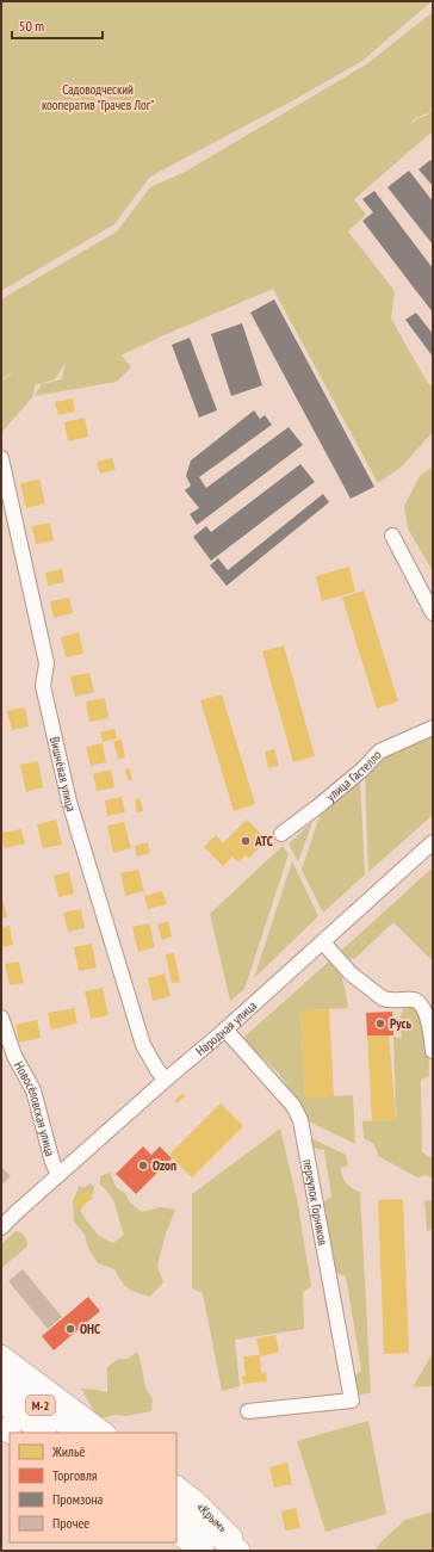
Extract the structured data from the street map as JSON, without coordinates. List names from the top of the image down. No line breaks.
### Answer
{"streets":{"main road":["М-2","«Крым»"],"street":["Вишнёвая улица","улица Гастелло","Народная улица","Новосёловская улица","переулок Горняков"]},"crossings":[["Вишнёвая улица","Народная улица"],["Народная улица","Новосёловская улица"],["Народная улица","переулок Горняков"]],"parks":["Cадоводческий кооператив \"Грачев Лог\""],"places":["АТС","Русь","Ozon","ОНС"],"legend":["Жильё","Торговля","Промзона","Прочее"],"scale_bar":"50 m"}
